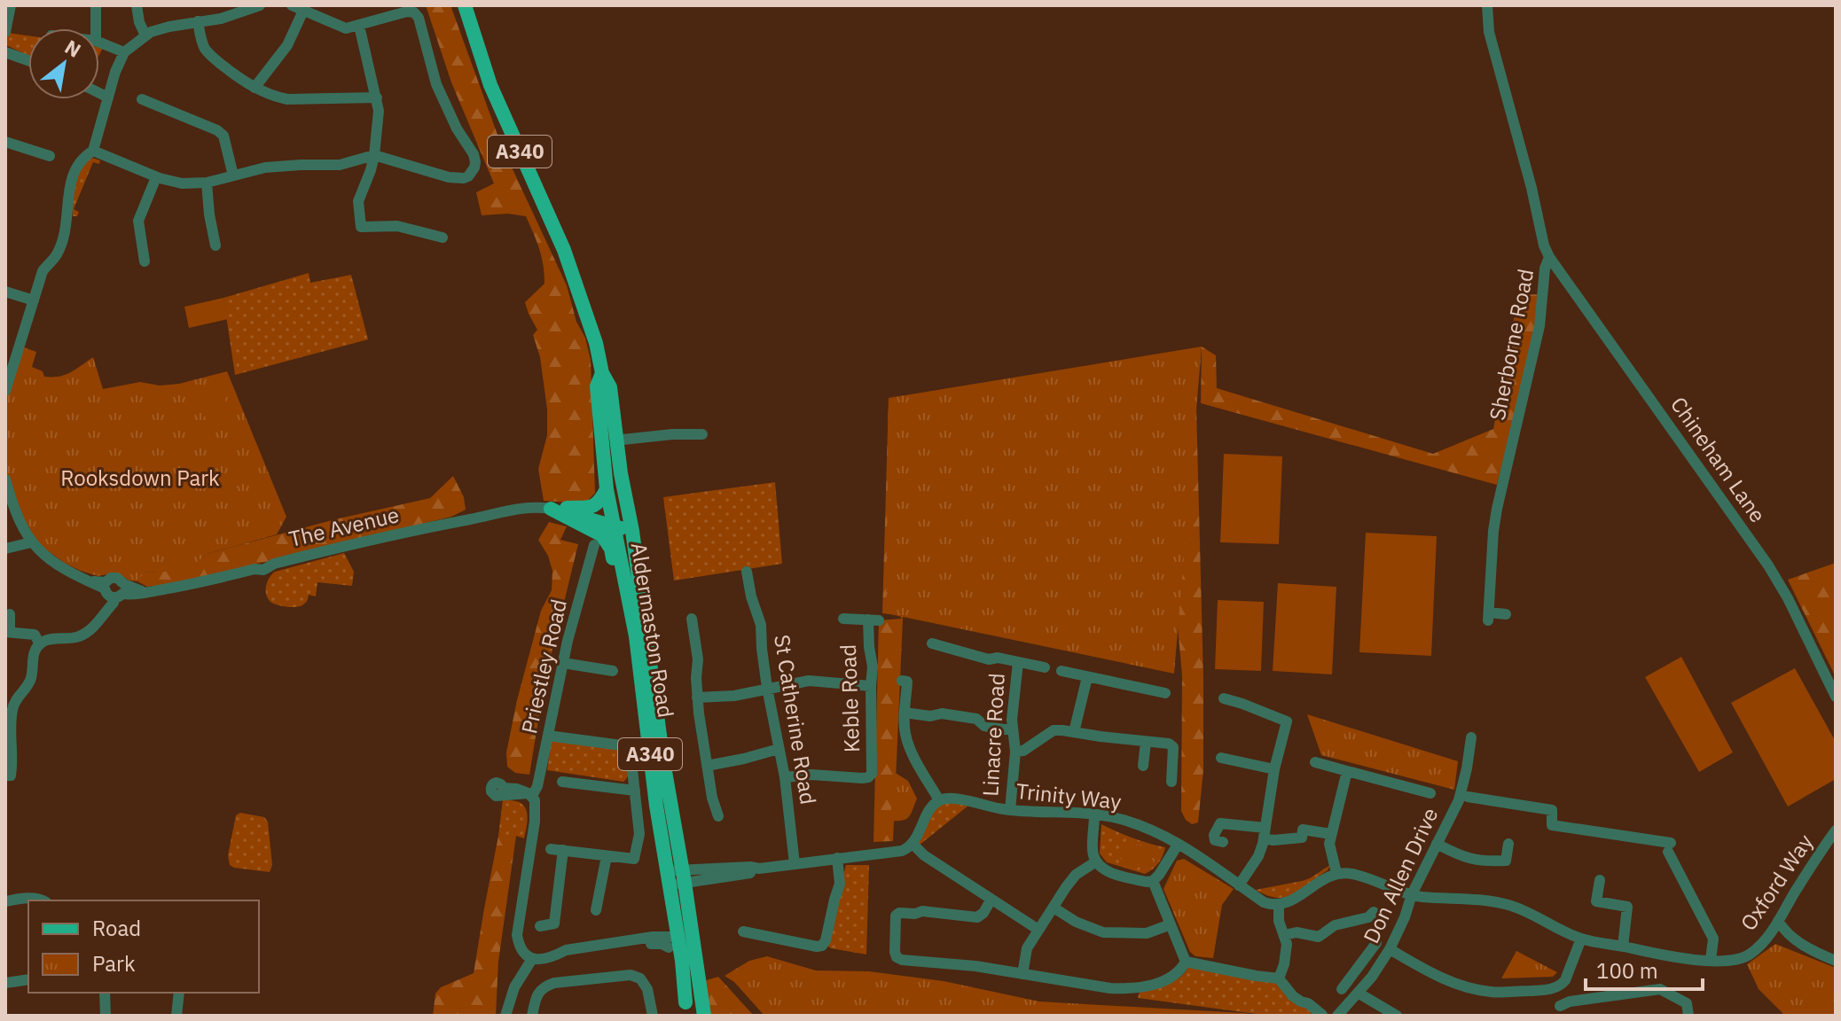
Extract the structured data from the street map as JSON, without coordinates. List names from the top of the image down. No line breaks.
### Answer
{"streets":{"main road":["A340","Aldermaston Road"],"street":["Sherborne Road","Chineham Lane","The Avenue","Priestley Road","Keble Road","St Catherine Road","Linacre Road","Trinity Way","Don Allen Drive","Oxford Way"]},"crossings":[["A340","Aldermaston Road"],["A340","Priestley Road"],["Sherborne Road","Chineham Lane"],["Aldermaston Road","Priestley Road"],["Keble Road","St Catherine Road"],["Linacre Road","Trinity Way"],["Don Allen Drive","Oxford Way"]],"parks":["Rooksdown Park"],"legend":["Road","Park"],"scale_bar":"100 m","north":"top right"}
